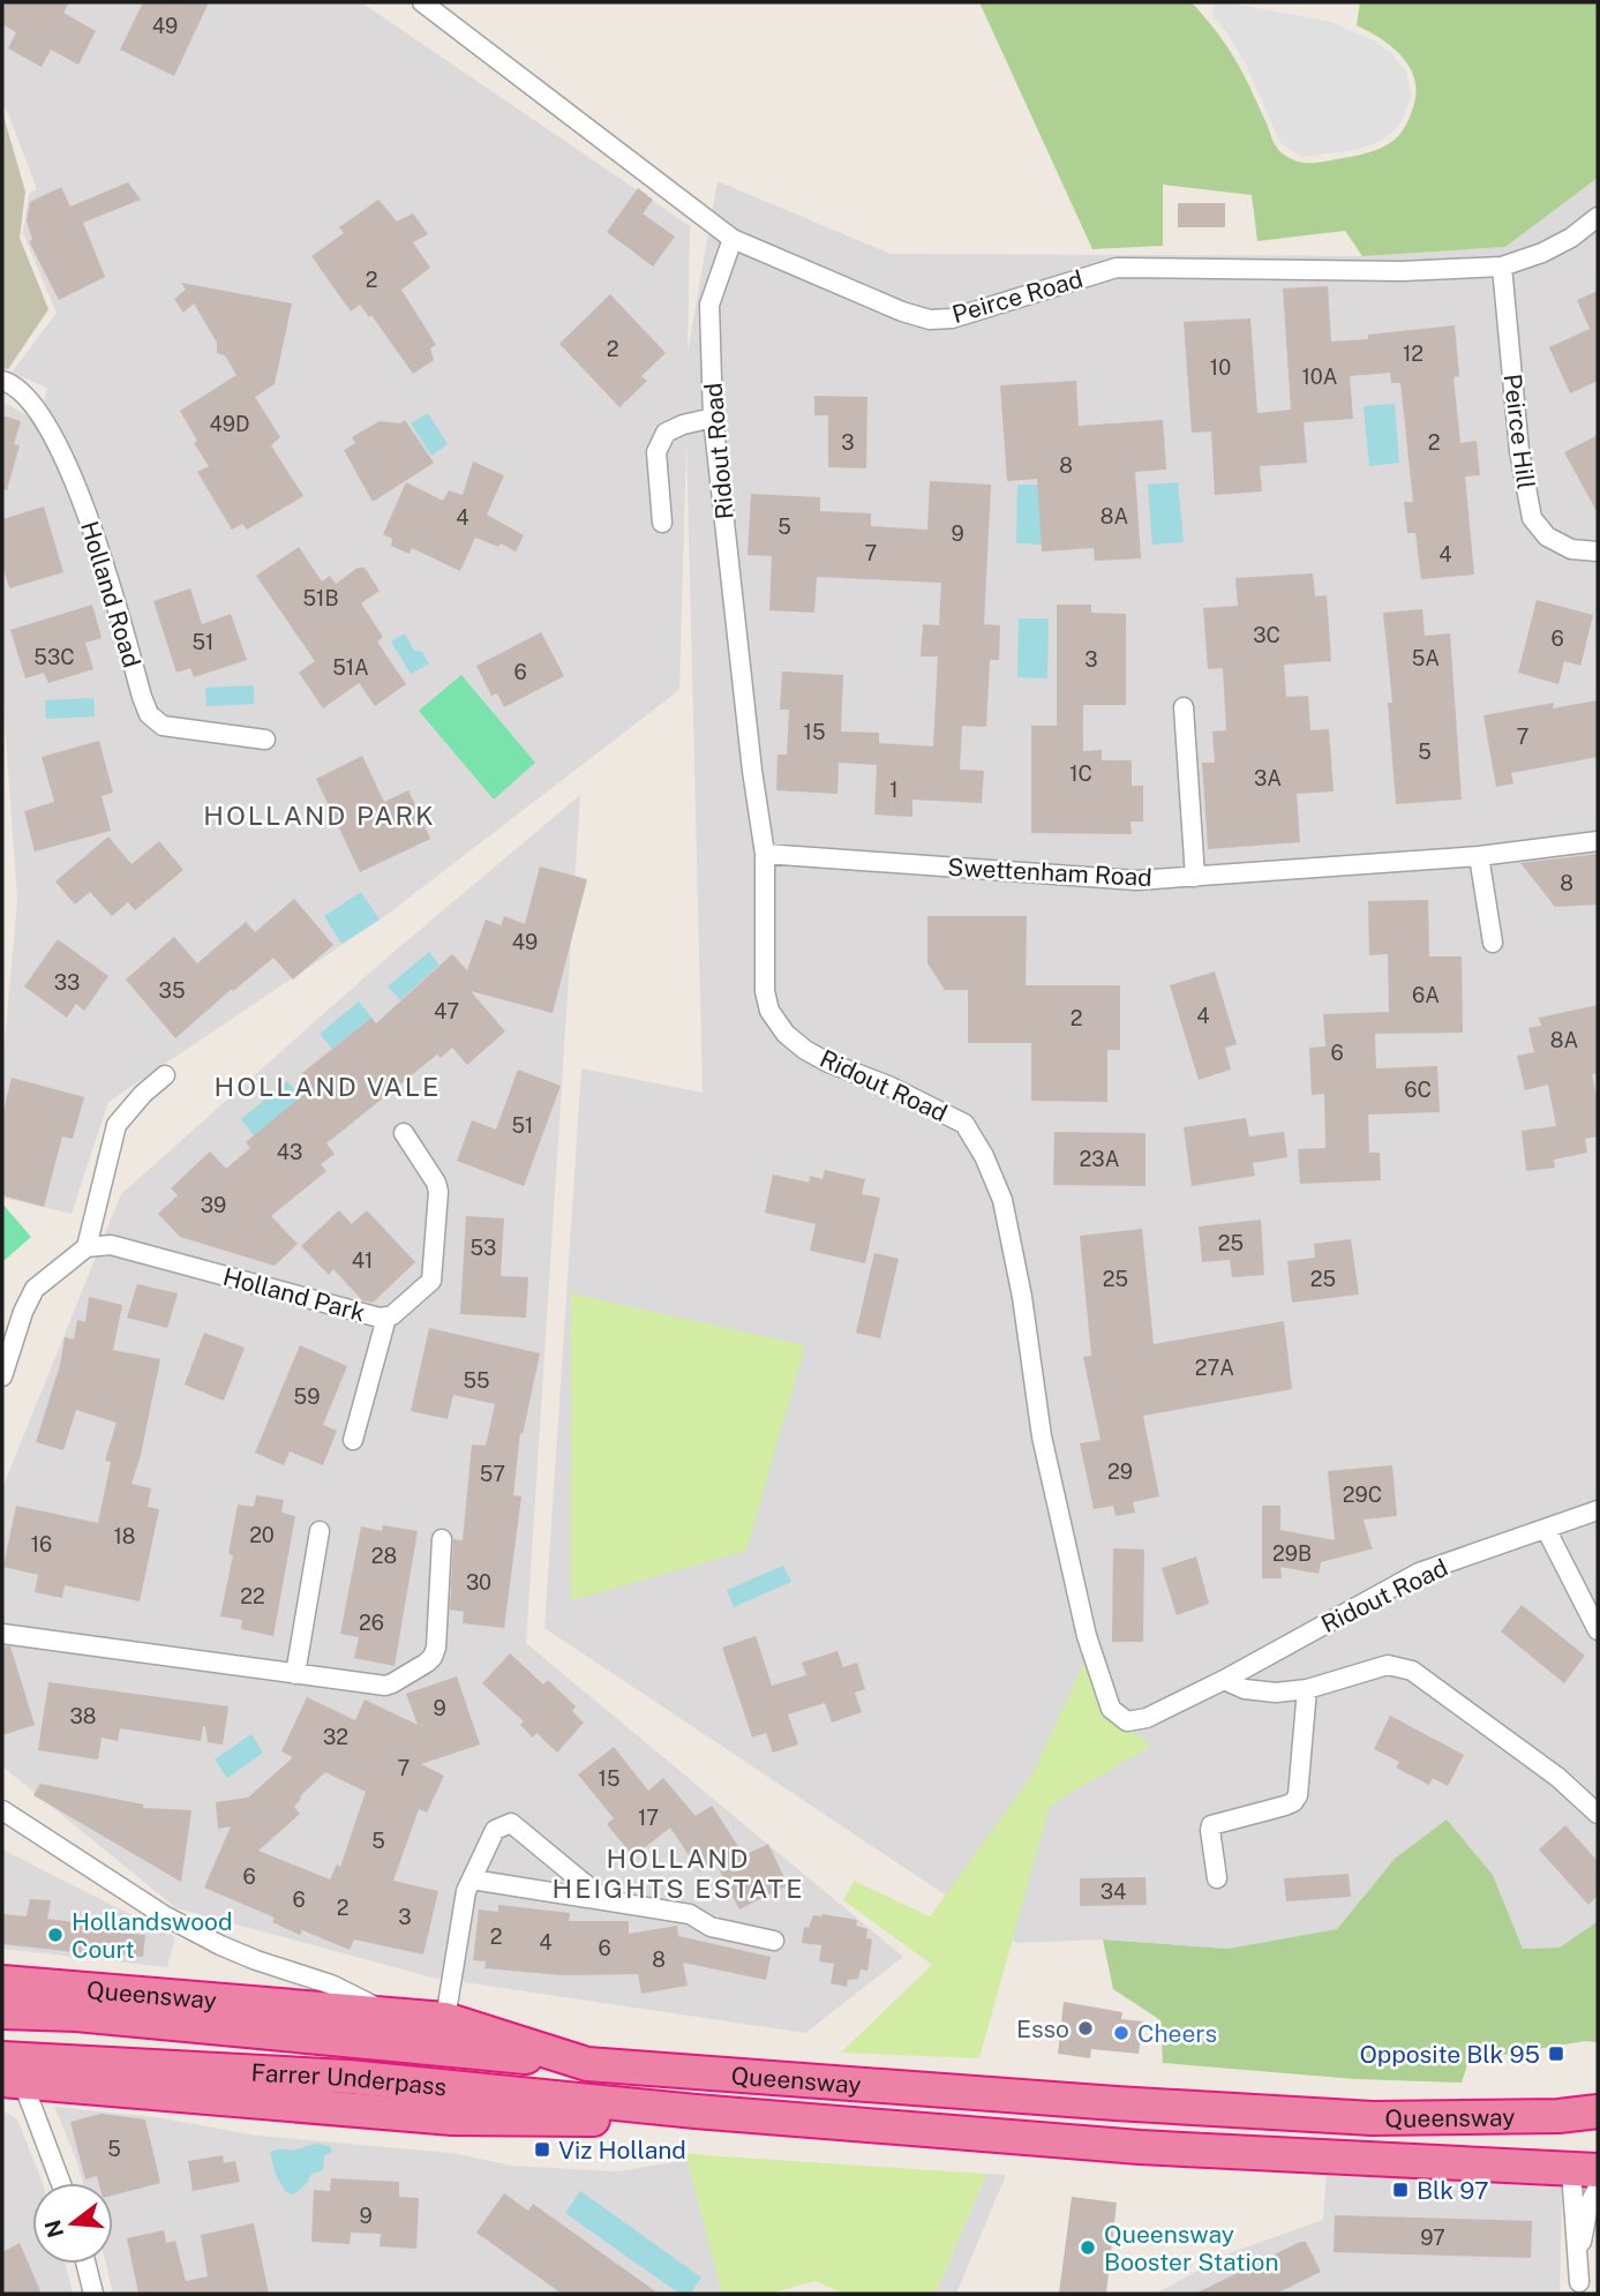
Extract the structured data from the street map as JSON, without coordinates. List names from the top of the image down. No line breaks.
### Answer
{"streets":{"highway":["Queensway","Farrer Underpass"],"street":["Peirce Road","Peirce Hill","Ridout Road","Holland Road","Swettenham Road","Holland Park"]},"crossings":[["Peirce Road","Peirce Hill"],["Peirce Road","Ridout Road"],["Ridout Road","Swettenham Road"],["Queensway","Farrer Underpass"]],"districts":["HOLLAND PARK","HOLLAND VALE","HOLLAND HEIGHTS ESTATE"],"places":{"other":["Hollandswood Court","Esso","Cheers","Queensway Booster Station"],"transit":["Opposite Blk 95","Viz Holland","Blk 97"]},"house_numbers":["49","2","2","12","10","10A","49D","3","2","8","8A","4","5","9","7","4","51B","3C","6","51","53C","5A","3","51A","6","15","7","5","1C","3A","1","8","49","33","35","6A","47","4","2","8A","6","6C","51","43","23A","39","25","53","41","25","25","27A","55","59","29","57","29C","20","18","16","29B","28","30","22","26","9","38","32","7","15","17","5","6","34","6","2","3","2","4","6","8","5","9","97"],"north":"left"}
